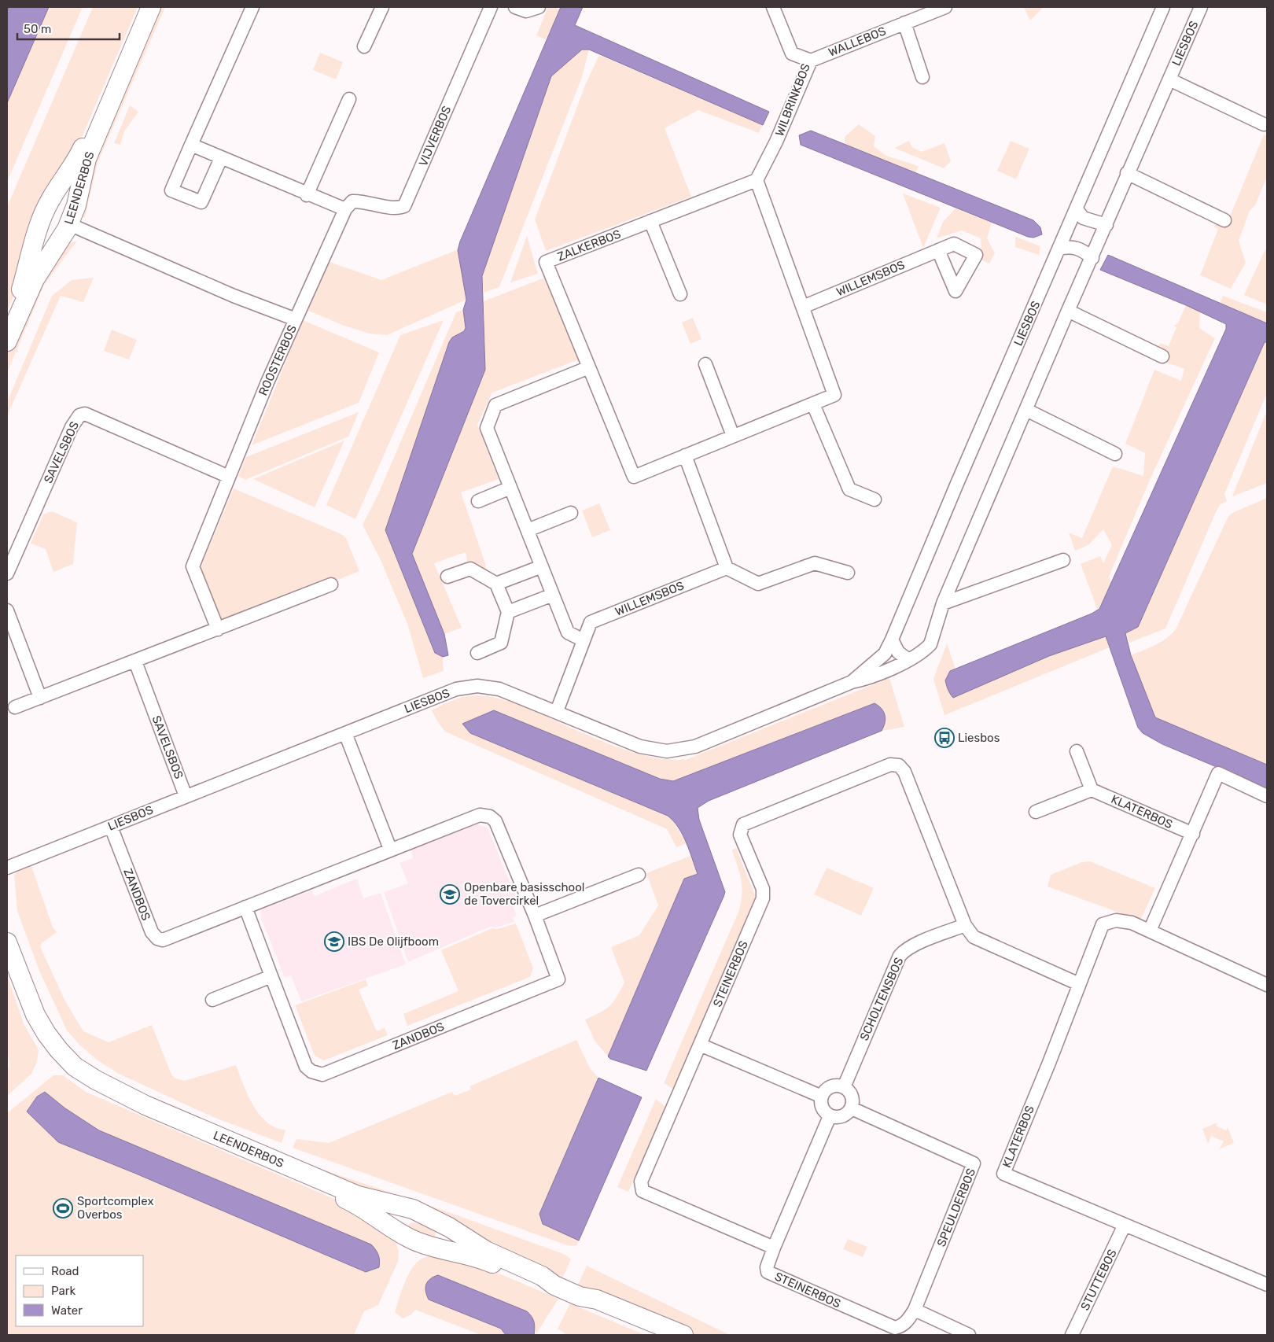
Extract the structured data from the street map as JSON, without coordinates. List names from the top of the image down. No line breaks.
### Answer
{"streets":{"main road":["LEENDERBOS"],"street":["WALLEBOS","LIESBOS","WILBRINKBOS","VIJVERBOS","ZALKERBOS","WILLEMSBOS","ROOSTERBOS","SAVELSBOS","KLATERBOS","ZANDBOS","STEINERBOS","SCHOLTENSBOS","SPEULDERBOS","STUTTEBOS"]},"crossings":[["WALLEBOS","WILBRINKBOS"],["LIESBOS","WILLEMSBOS"],["LIESBOS","SAVELSBOS"],["LIESBOS","ZANDBOS"],["WILBRINKBOS","ZALKERBOS"],["LEENDERBOS","ROOSTERBOS"],["ROOSTERBOS","SAVELSBOS"],["KLATERBOS","STEINERBOS"],["KLATERBOS","STUTTEBOS"],["STEINERBOS","SCHOLTENSBOS"],["STEINERBOS","SPEULDERBOS"],["SCHOLTENSBOS","SPEULDERBOS"]],"places":{"bus stop":["Liesbos"],"school or university":["Openbare basisschool de Tovercirkel","IBS De Olijfboom"],"sports":["Sportcomplex Overbos"]},"legend":["Road","Park","Water"],"scale_bar":"50 m"}
